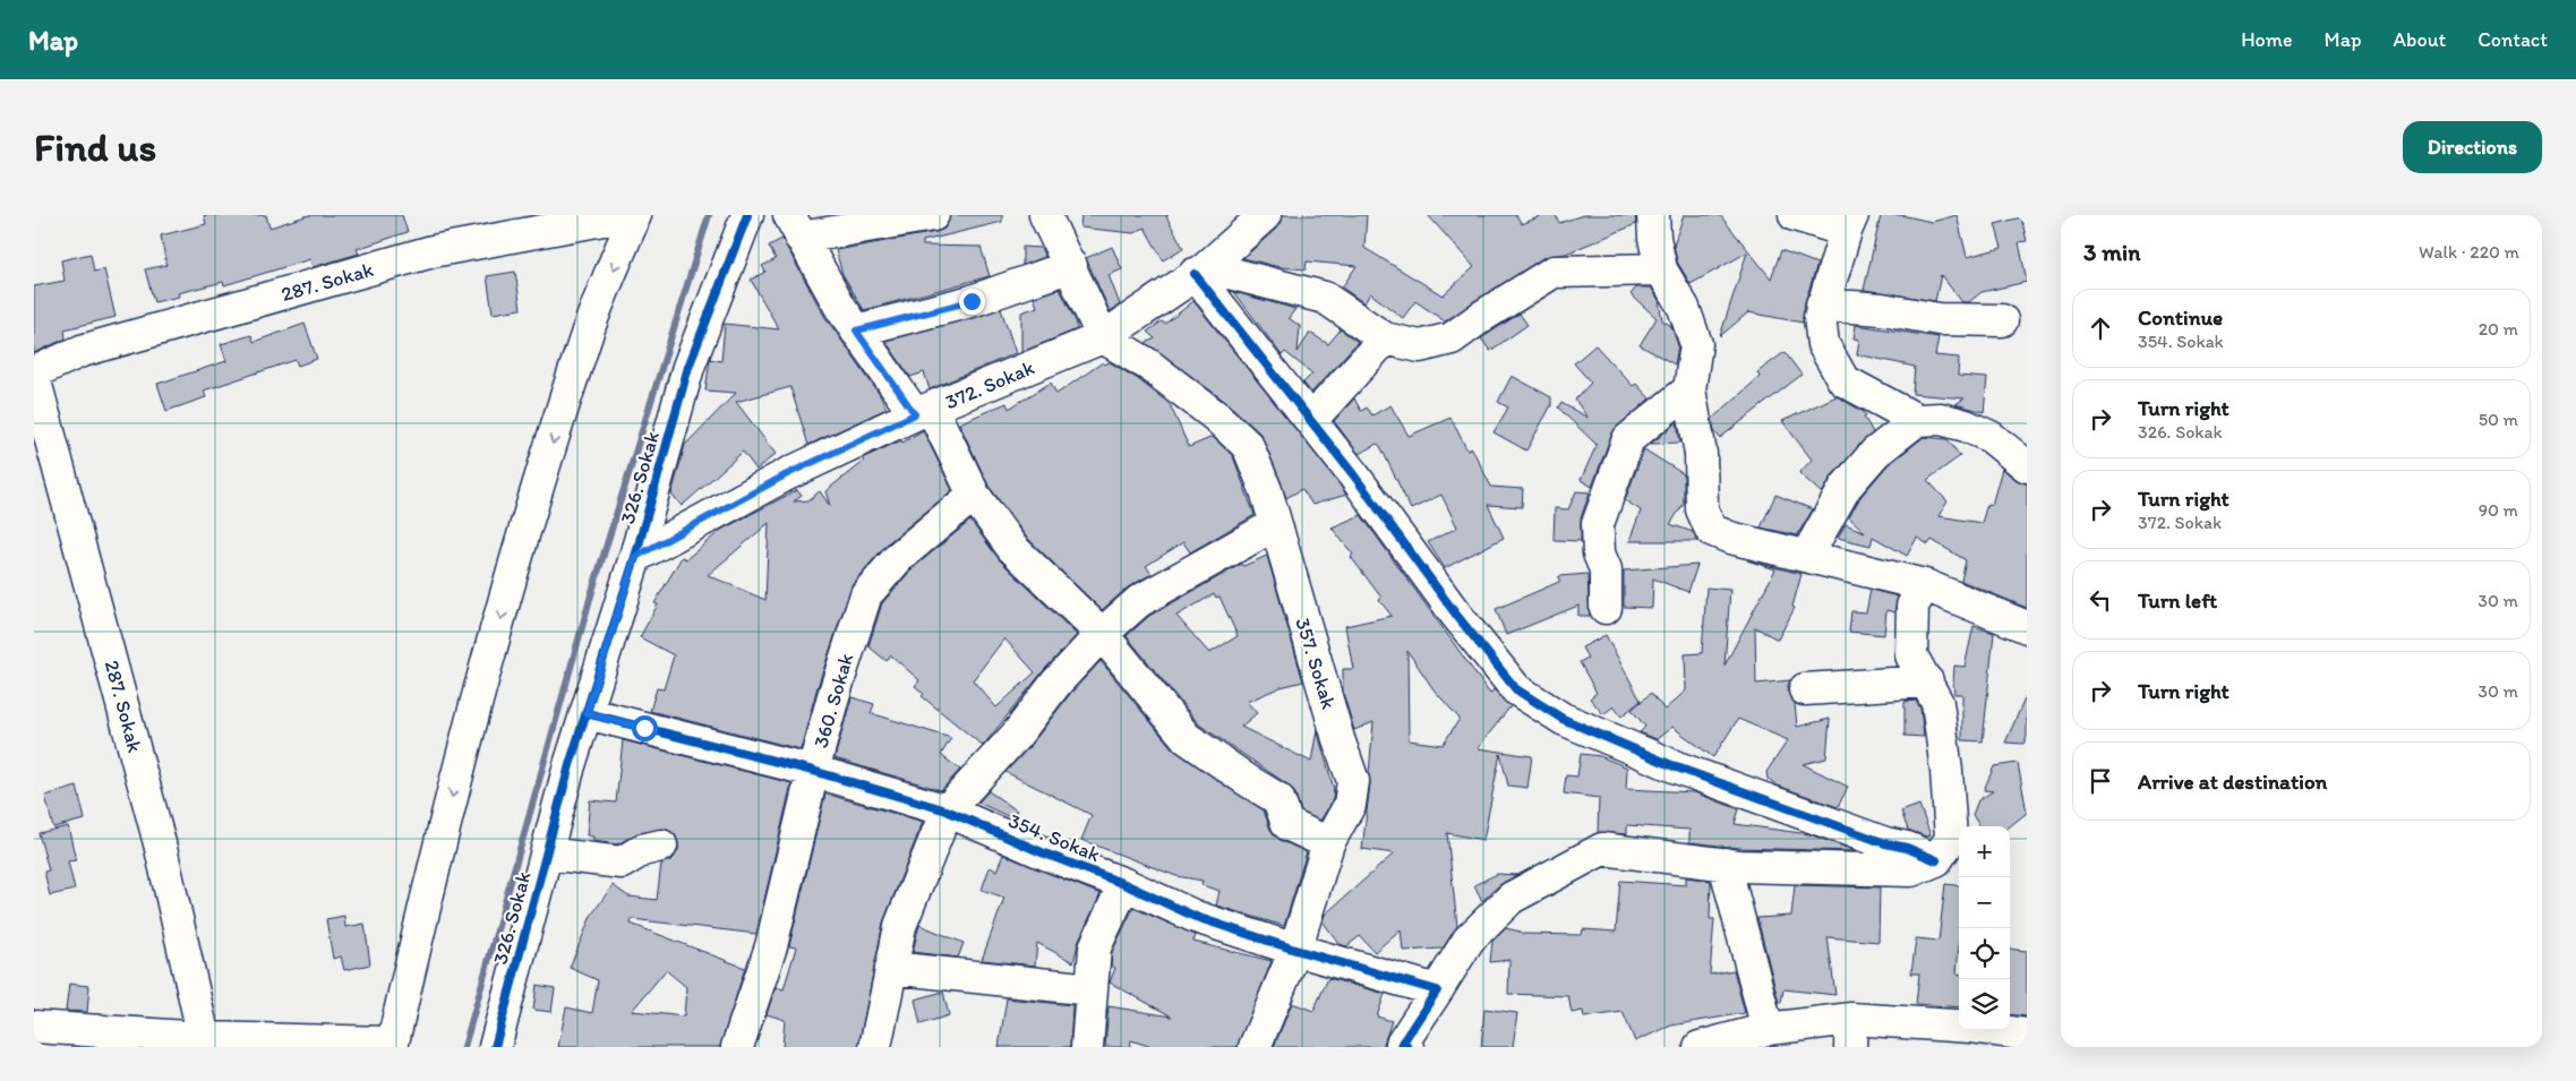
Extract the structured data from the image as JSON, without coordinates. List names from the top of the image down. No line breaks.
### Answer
{"streets":{"street":["287. Sokak","372. Sokak","326. Sokak","357. Sokak","360. Sokak","354. Sokak"]},"crossings":[["372. Sokak","326. Sokak"],["372. Sokak","357. Sokak"],["326. Sokak","354. Sokak"],["357. Sokak","354. Sokak"],["360. Sokak","354. Sokak"]],"page":{"header":"Map","nav":["Home","Map","About","Contact"],"buttons":"Directions","title":"Find us","heading":["3 min","Walk · 220 m"],"list":[["Continue","354. Sokak","20 m"],["Turn right","326. Sokak","50 m"],["Turn right","372. Sokak","90 m"],["Turn left","30 m"],["Turn right","30 m"],"Arrive at destination"],"map_buttons":["+","−"]}}
